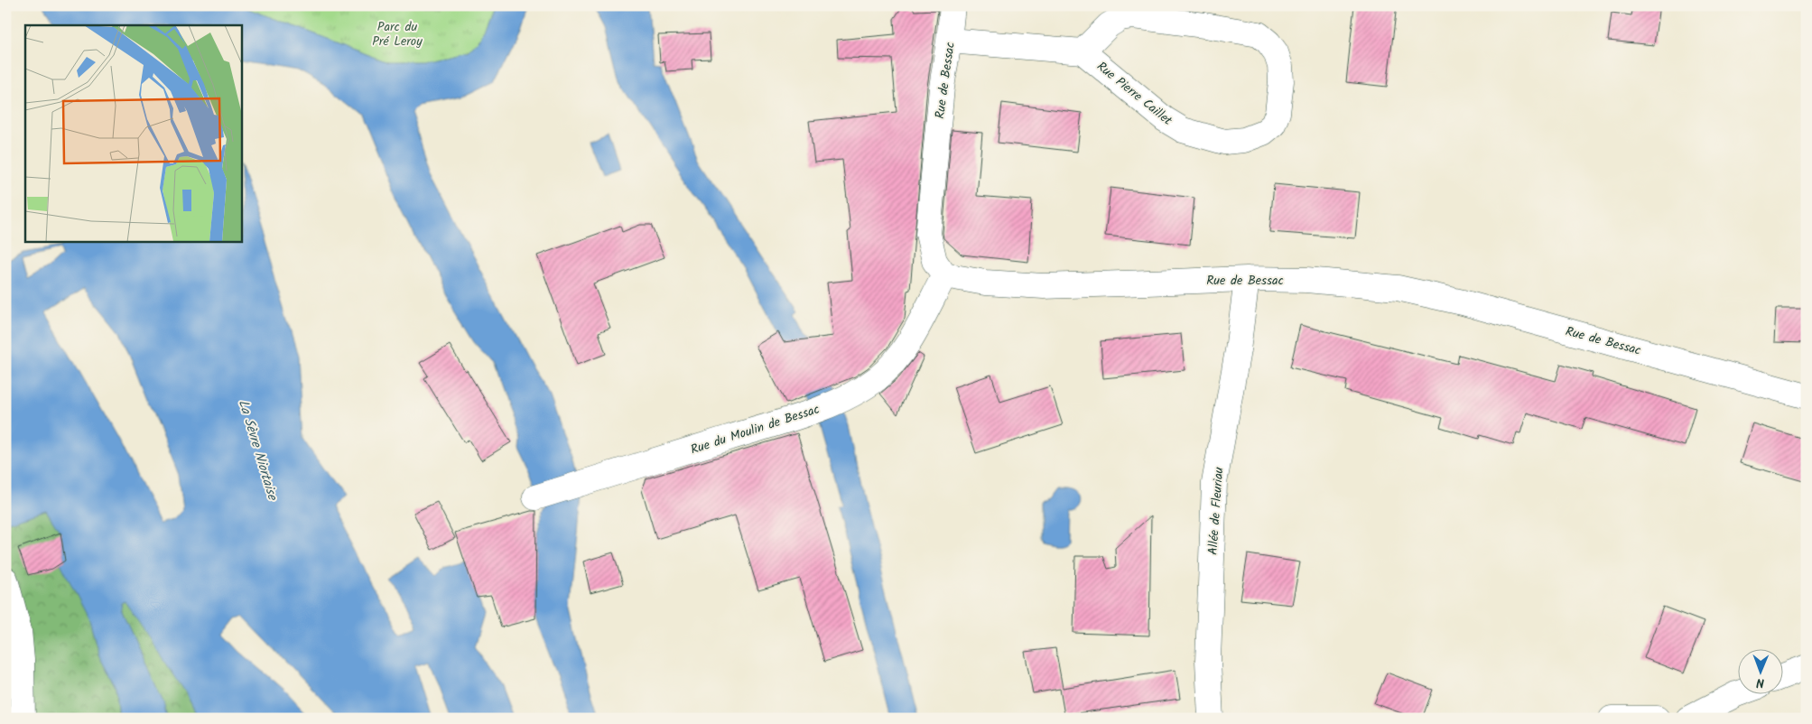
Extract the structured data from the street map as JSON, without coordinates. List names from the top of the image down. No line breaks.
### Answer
{"streets":{"street":["Rue de Bessac","Rue Pierre Caillet","Rue du Moulin de Bessac","Allée de Fleuriau"]},"crossings":[["Rue de Bessac","Rue du Moulin de Bessac"],["Rue de Bessac","Allée de Fleuriau"]],"water":["La Sèvre Niortaise"],"parks":["Parc du Pré Leroy"],"north":"bottom"}
